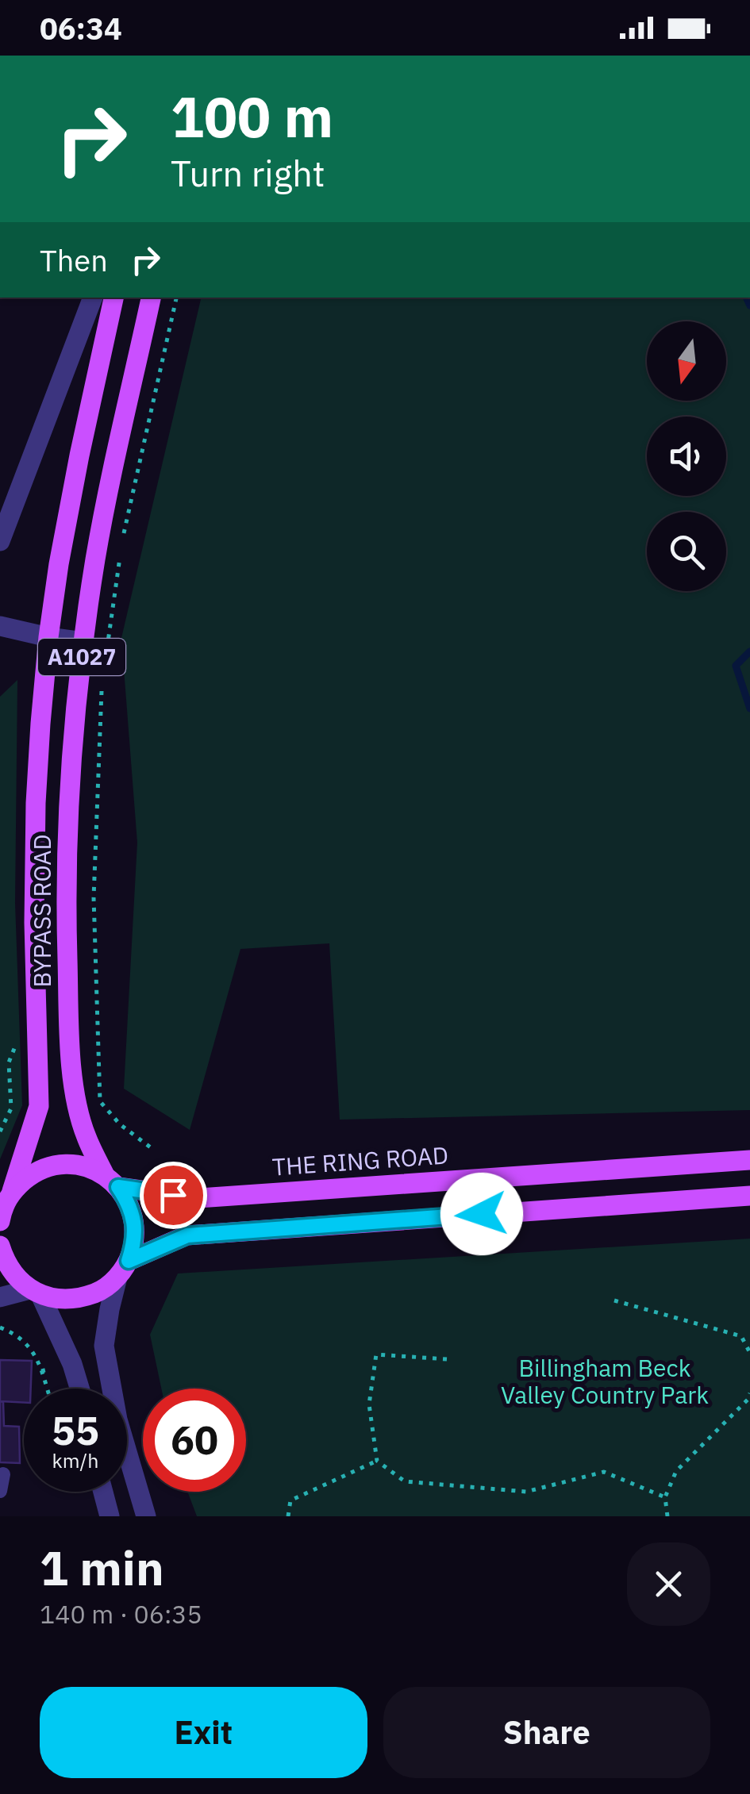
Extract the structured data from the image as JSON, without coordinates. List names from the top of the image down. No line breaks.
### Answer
{"streets":{"main road":["A1027","BYPASS ROAD","THE RING ROAD"]},"crossings":[["A1027","BYPASS ROAD"],["A1027","THE RING ROAD"],["BYPASS ROAD","THE RING ROAD"]],"parks":["Billingham Beck Valley Country Park"],"north":"bottom","page":{"status":"06:34","turn":["100 m","Turn right"],"then":"Then","speed":"55 km/h","limit":"60","heading":["1 min","140 m · 06:35"],"buttons":["Exit","Share"]}}
